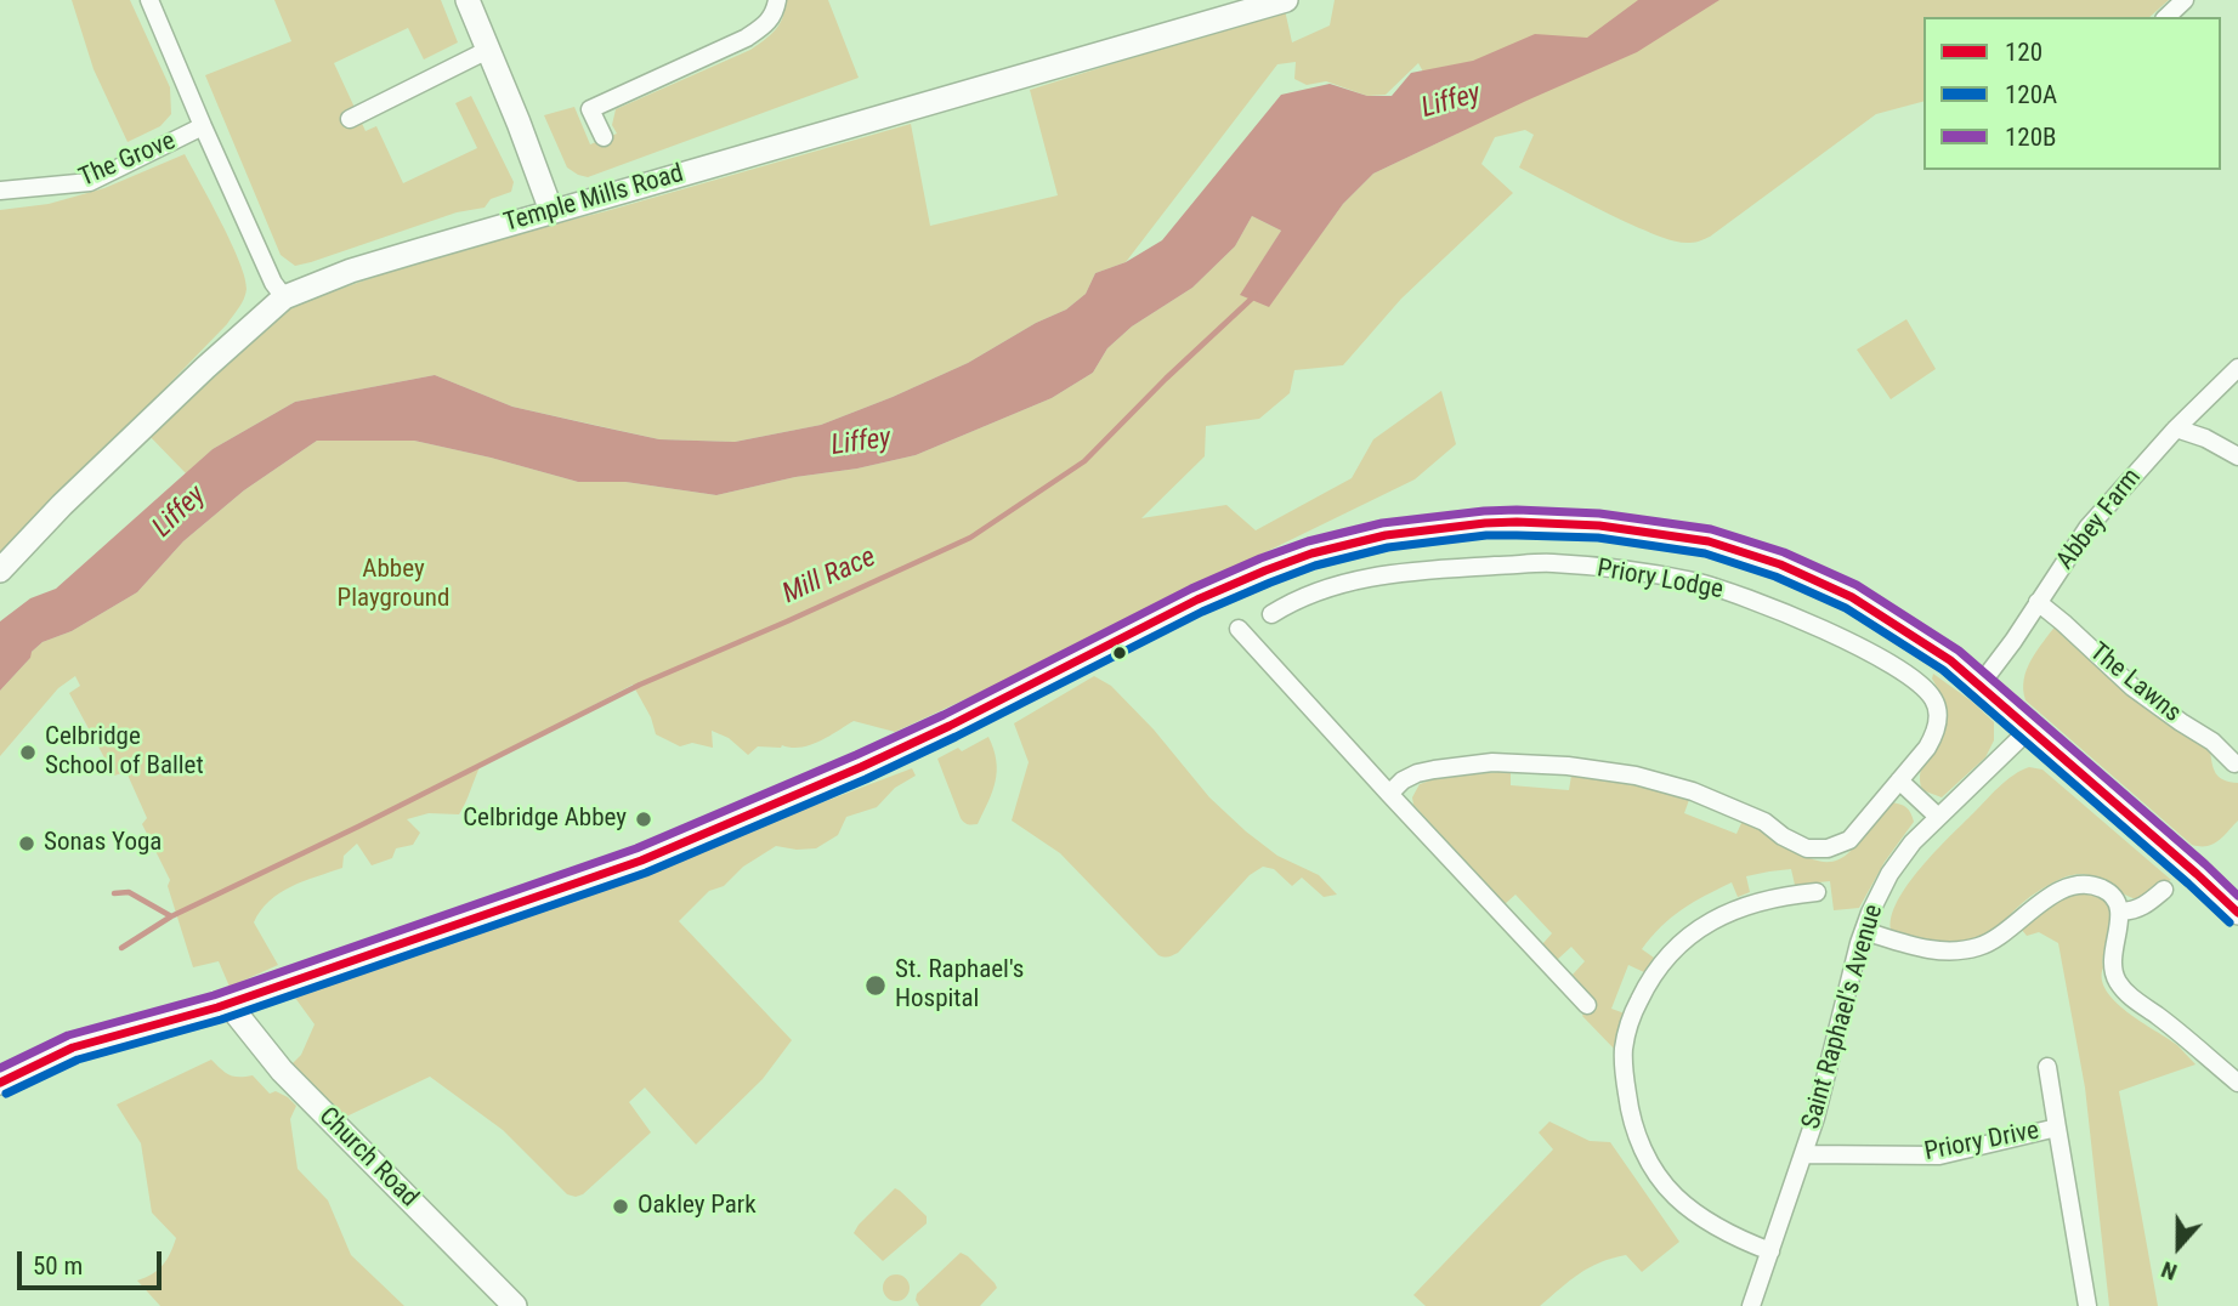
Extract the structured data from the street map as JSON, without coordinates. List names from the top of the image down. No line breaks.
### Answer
{"streets":{"main road":["Temple Mills Road","Church Road"],"street":["The Grove","Abbey Farm","Priory Lodge","The Lawns","Saint Raphael's Avenue","Priory Drive"]},"crossings":[["The Grove","Temple Mills Road"],["Abbey Farm","The Lawns"],["Saint Raphael's Avenue","Priory Drive"]],"water":["Liffey","Mill Race"],"parks":["Abbey Playground"],"places":["Celbridge School of Ballet","Celbridge Abbey","Sonas Yoga","St. Raphael's Hospital","Oakley Park"],"lines":["transit line 120B","transit line 120","transit line 120A"],"legend":["120","120A","120B"],"scale_bar":"50 m","north":"bottom"}
